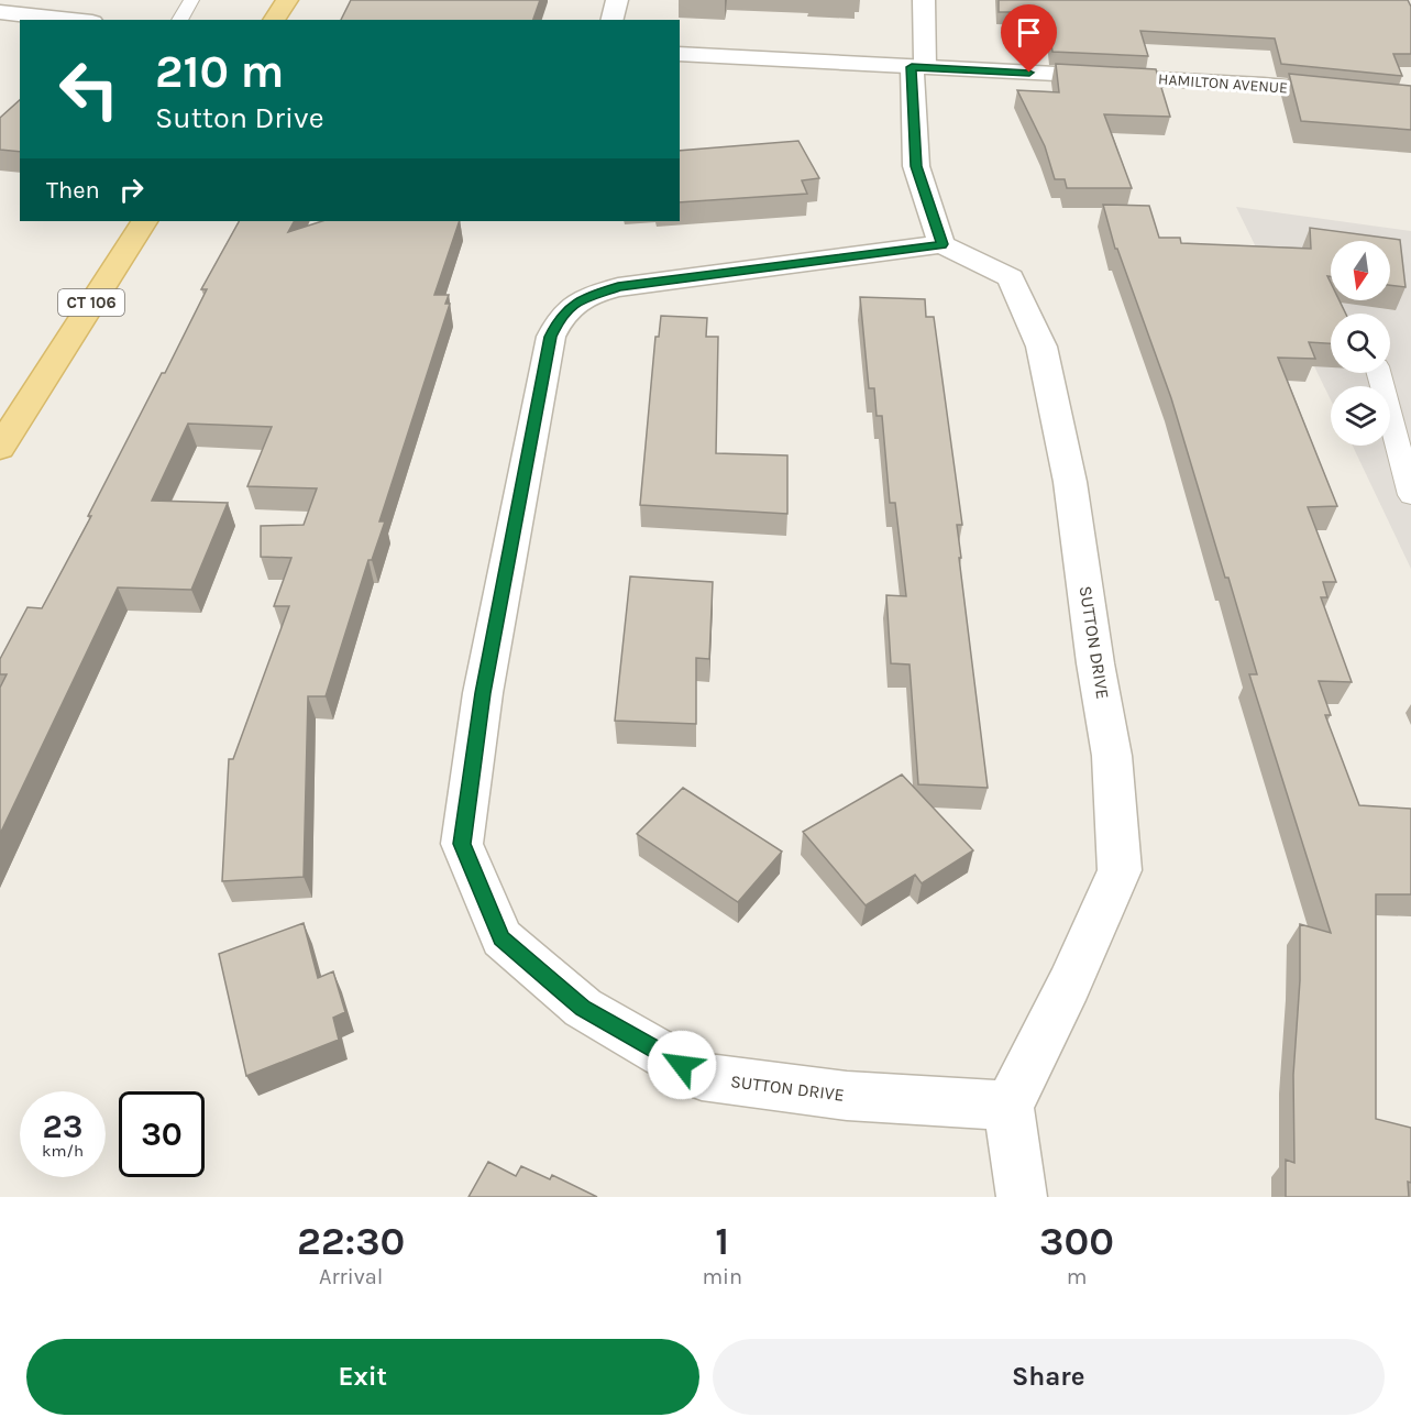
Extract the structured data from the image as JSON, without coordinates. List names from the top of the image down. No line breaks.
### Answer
{"streets":{"main road":["CT 106"],"street":["HAMILTON AVENUE","SUTTON DRIVE"]},"north":"bottom","page":{"turn":["210 m","Sutton Drive"],"then":"Then","speed":"23 km/h","limit":"30","eta":["22:30","Arrival","1","min","300","m"],"buttons":["Exit","Share"]}}
